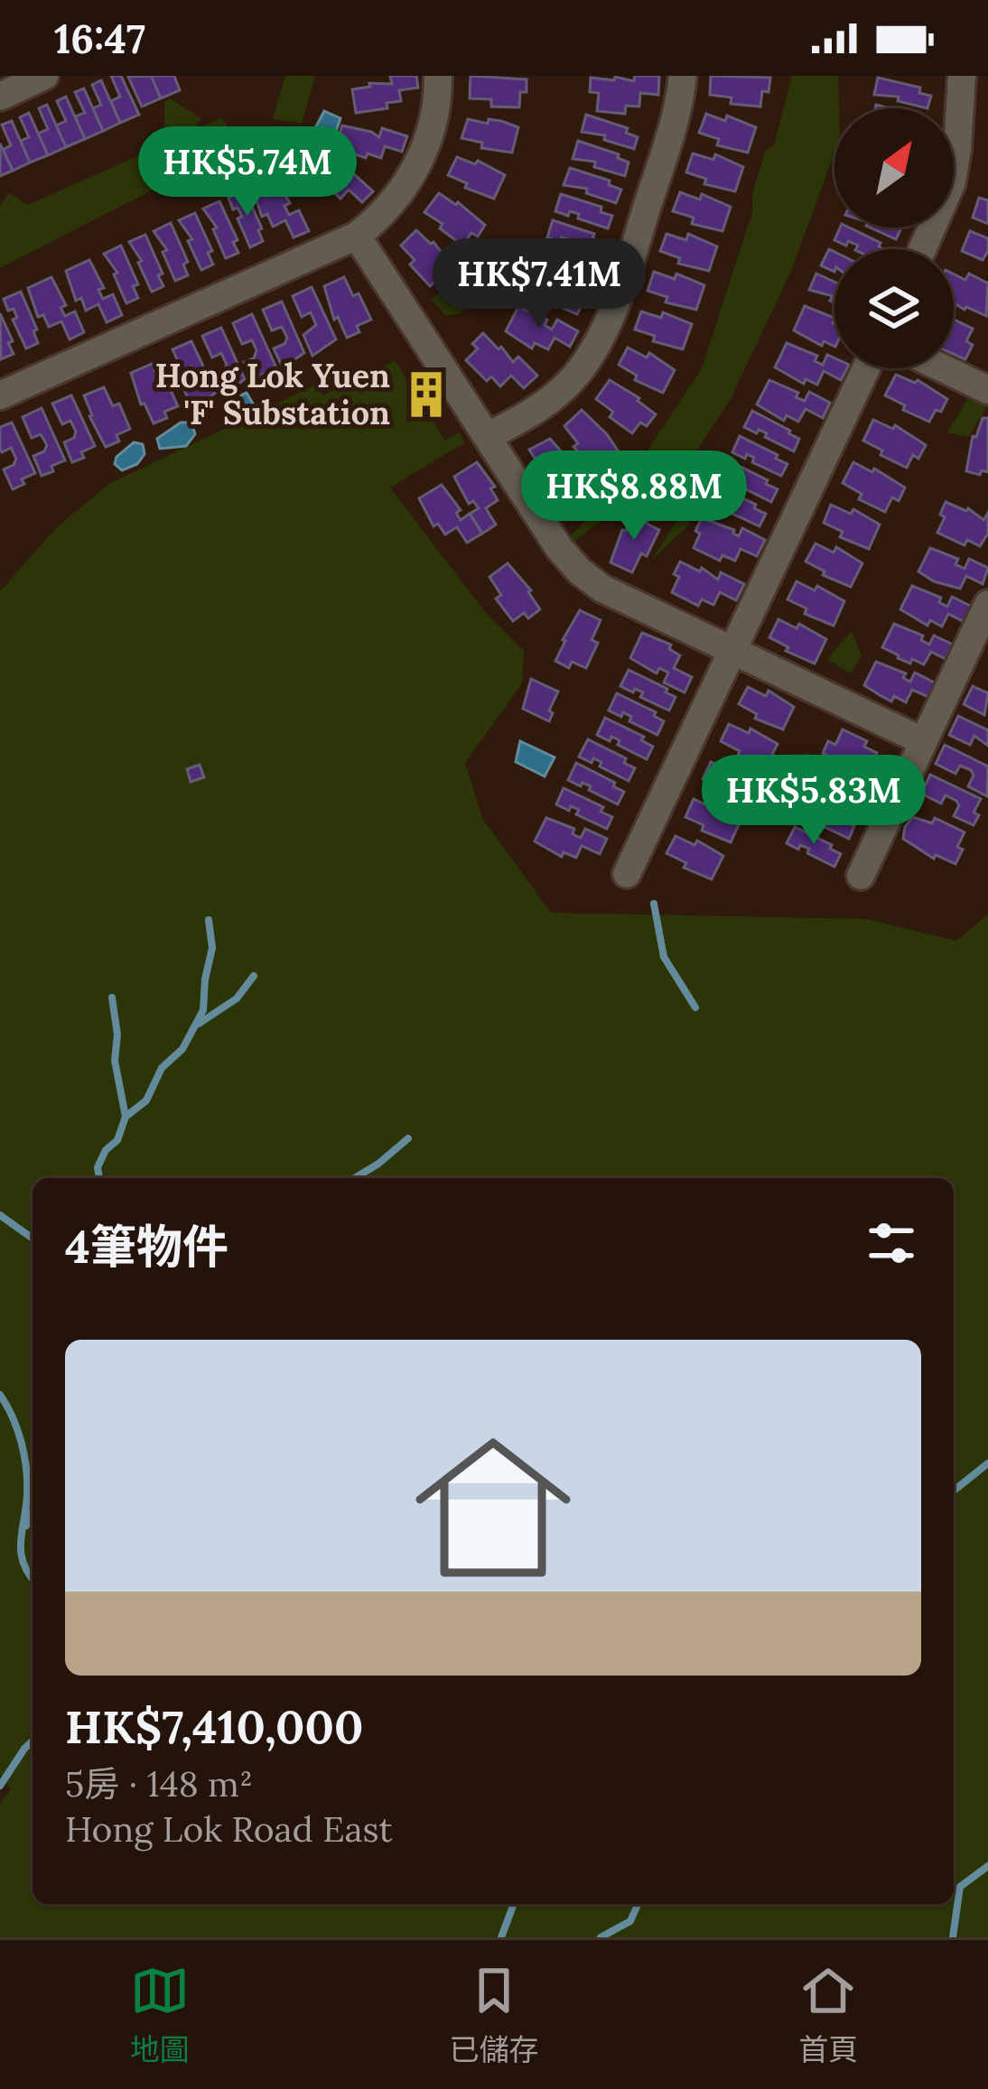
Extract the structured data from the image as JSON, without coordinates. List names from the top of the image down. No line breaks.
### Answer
{"places":{"building":["Hong Lok Yuen 'F' Substation"]},"north":"top right","page":{"status":"16:47","price":["HK$5.74M","HK$7.41M","HK$8.88M","HK$5.83M"],"heading":"4筆物件","list":[{"name":"HK$7,410,000","note":"5房 · 148 m² · Hong Lok Road East"}],"tabs":["地圖","已儲存","首頁"]}}
